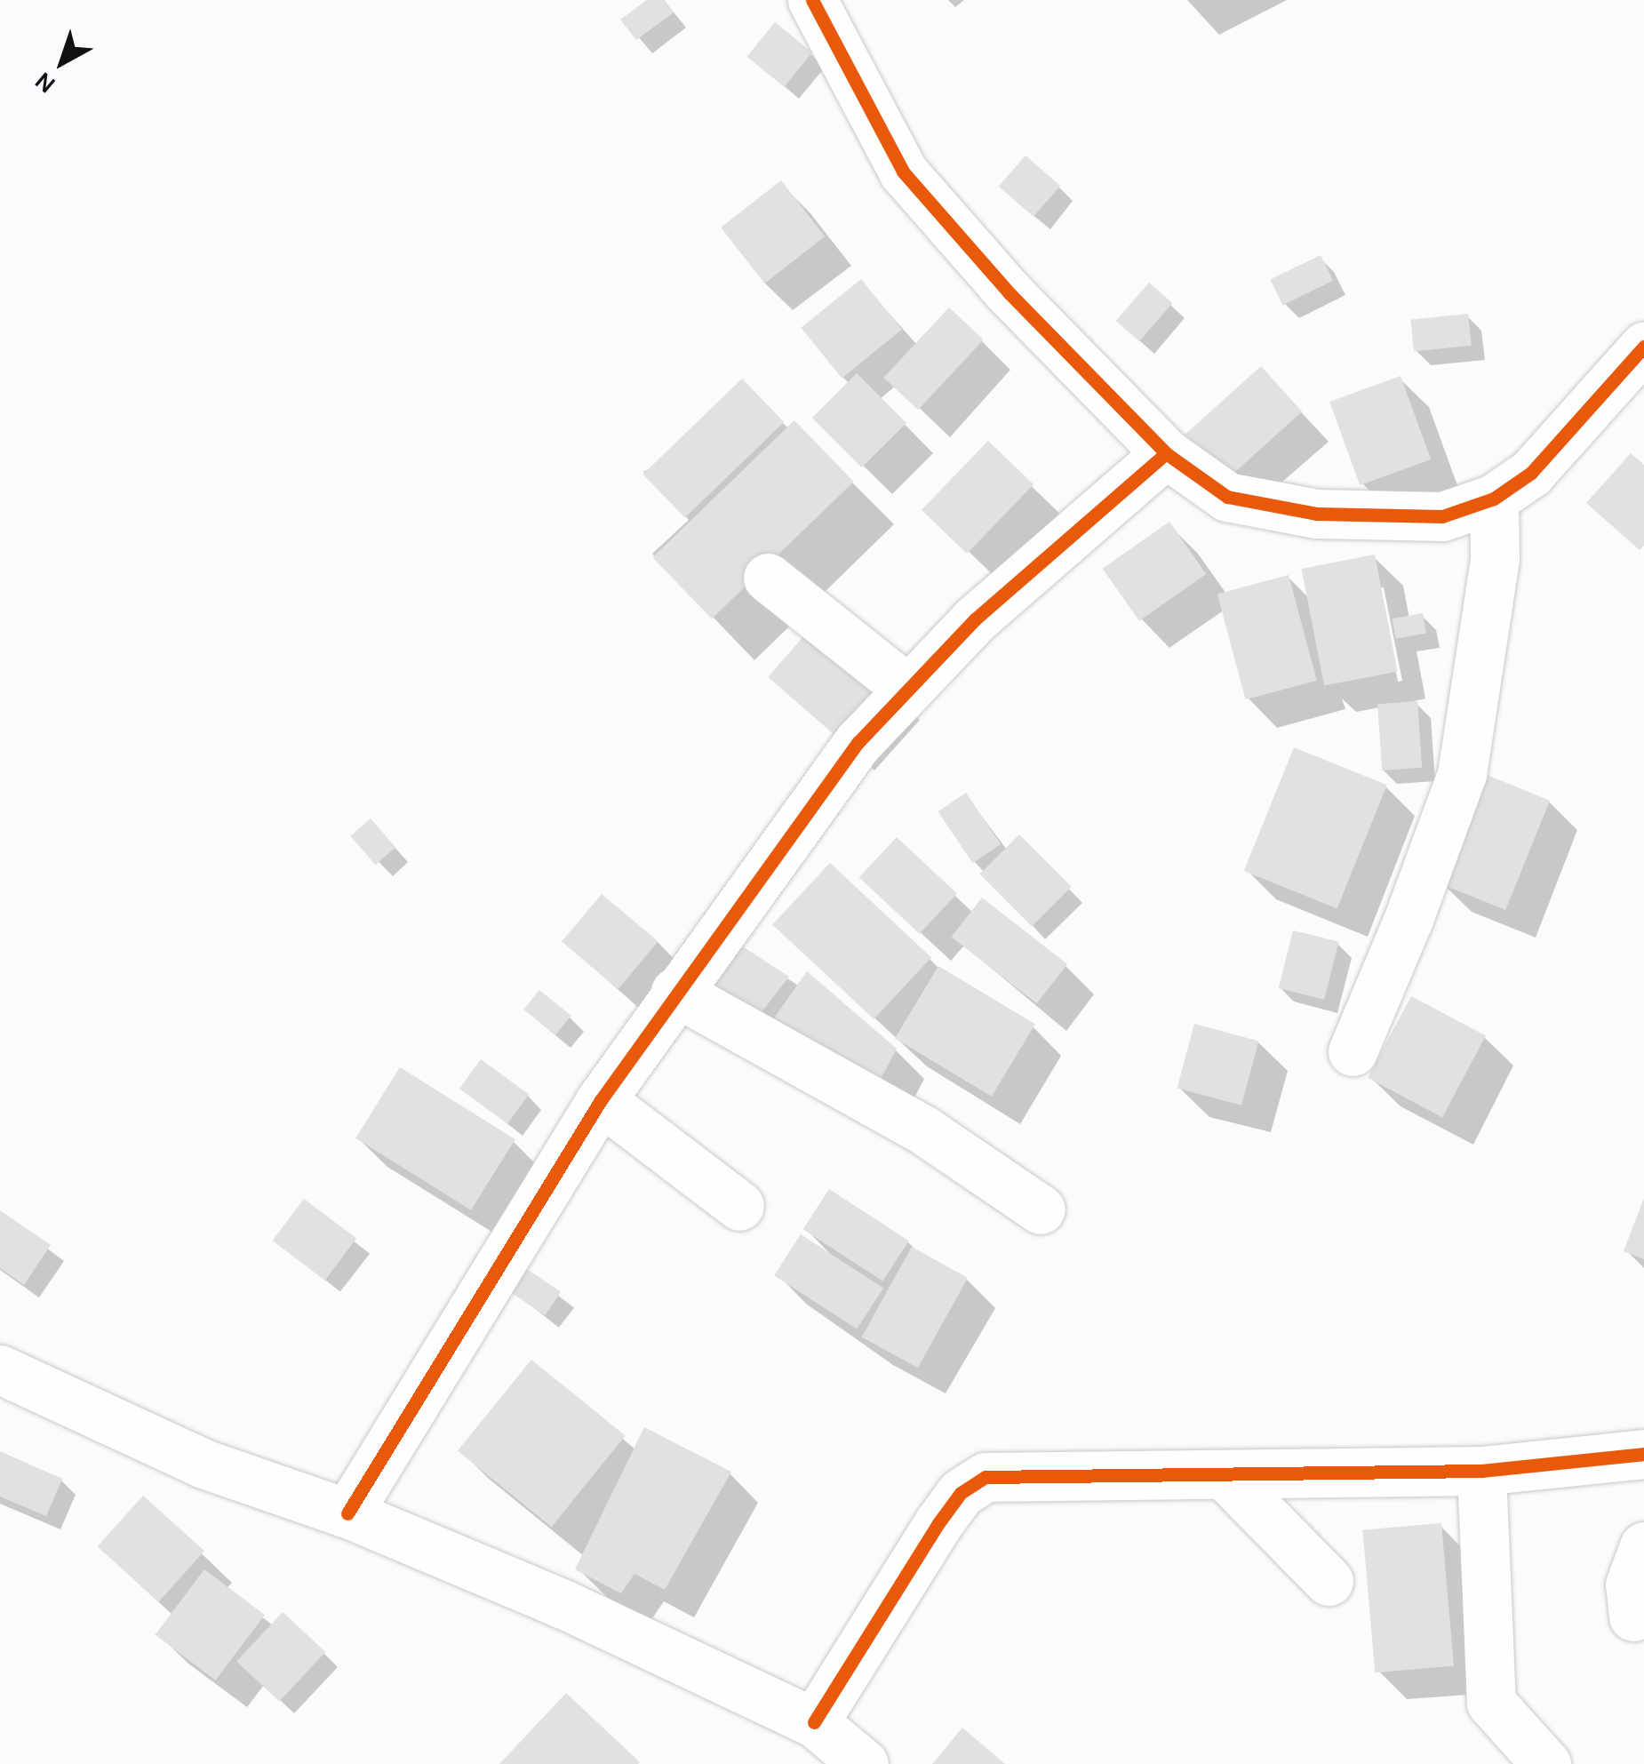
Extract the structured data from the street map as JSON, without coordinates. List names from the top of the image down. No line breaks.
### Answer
{"north":"bottom left"}
